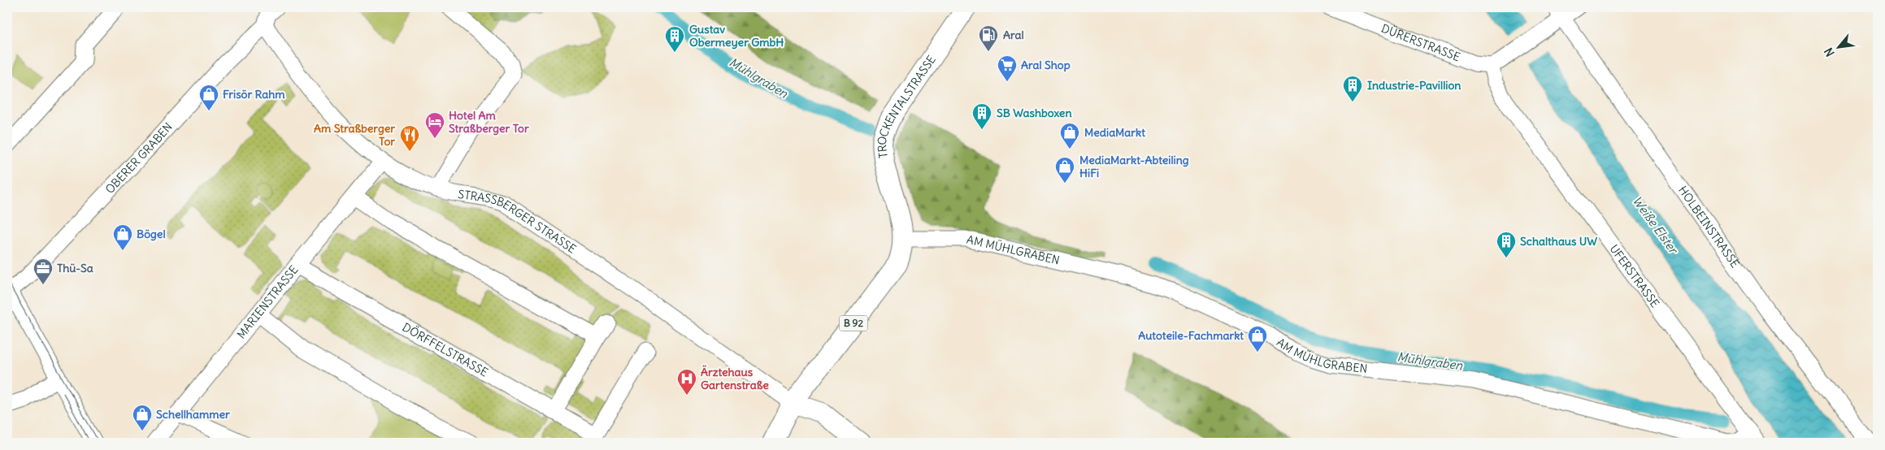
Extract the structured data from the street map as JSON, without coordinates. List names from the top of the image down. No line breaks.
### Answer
{"streets":{"main road":["TROCKENTALSTRASSE","STRASSBERGER STRASSE","B 92"],"street":["DÜRERSTRASSE","OBERER GRABEN","HOLBEINSTRASSE","AM MÜHLGRABEN","UFERSTRASSE","MARIENSTRASSE","DÖRFFELSTRASSE"]},"crossings":[["DÜRERSTRASSE","UFERSTRASSE"],["TROCKENTALSTRASSE","STRASSBERGER STRASSE"],["TROCKENTALSTRASSE","AM MÜHLGRABEN"],["OBERER GRABEN","STRASSBERGER STRASSE"],["STRASSBERGER STRASSE","MARIENSTRASSE"],["AM MÜHLGRABEN","UFERSTRASSE"],["MARIENSTRASSE","DÖRFFELSTRASSE"]],"water":["Mühlgraben","Weiße Elster"],"places":{"fuel station":["Aral"],"building":["Gustav Obermeyer GmbH","Industrie-Pavillion","SB Washboxen","Schalthaus UW"],"supermarket":["Aral Shop"],"shop":["Frisör Rahm","MediaMarkt","MediaMarkt-Abteiling HiFi","Bögel","Autoteile-Fachmarkt","Schellhammer"],"hotel":["Hotel Am Straßberger Tor"],"restaurant":["Am Straßberger Tor"],"office":["Thü-Sa"],"hospital":["Ärztehaus Gartenstraße"]},"north":"bottom left"}
